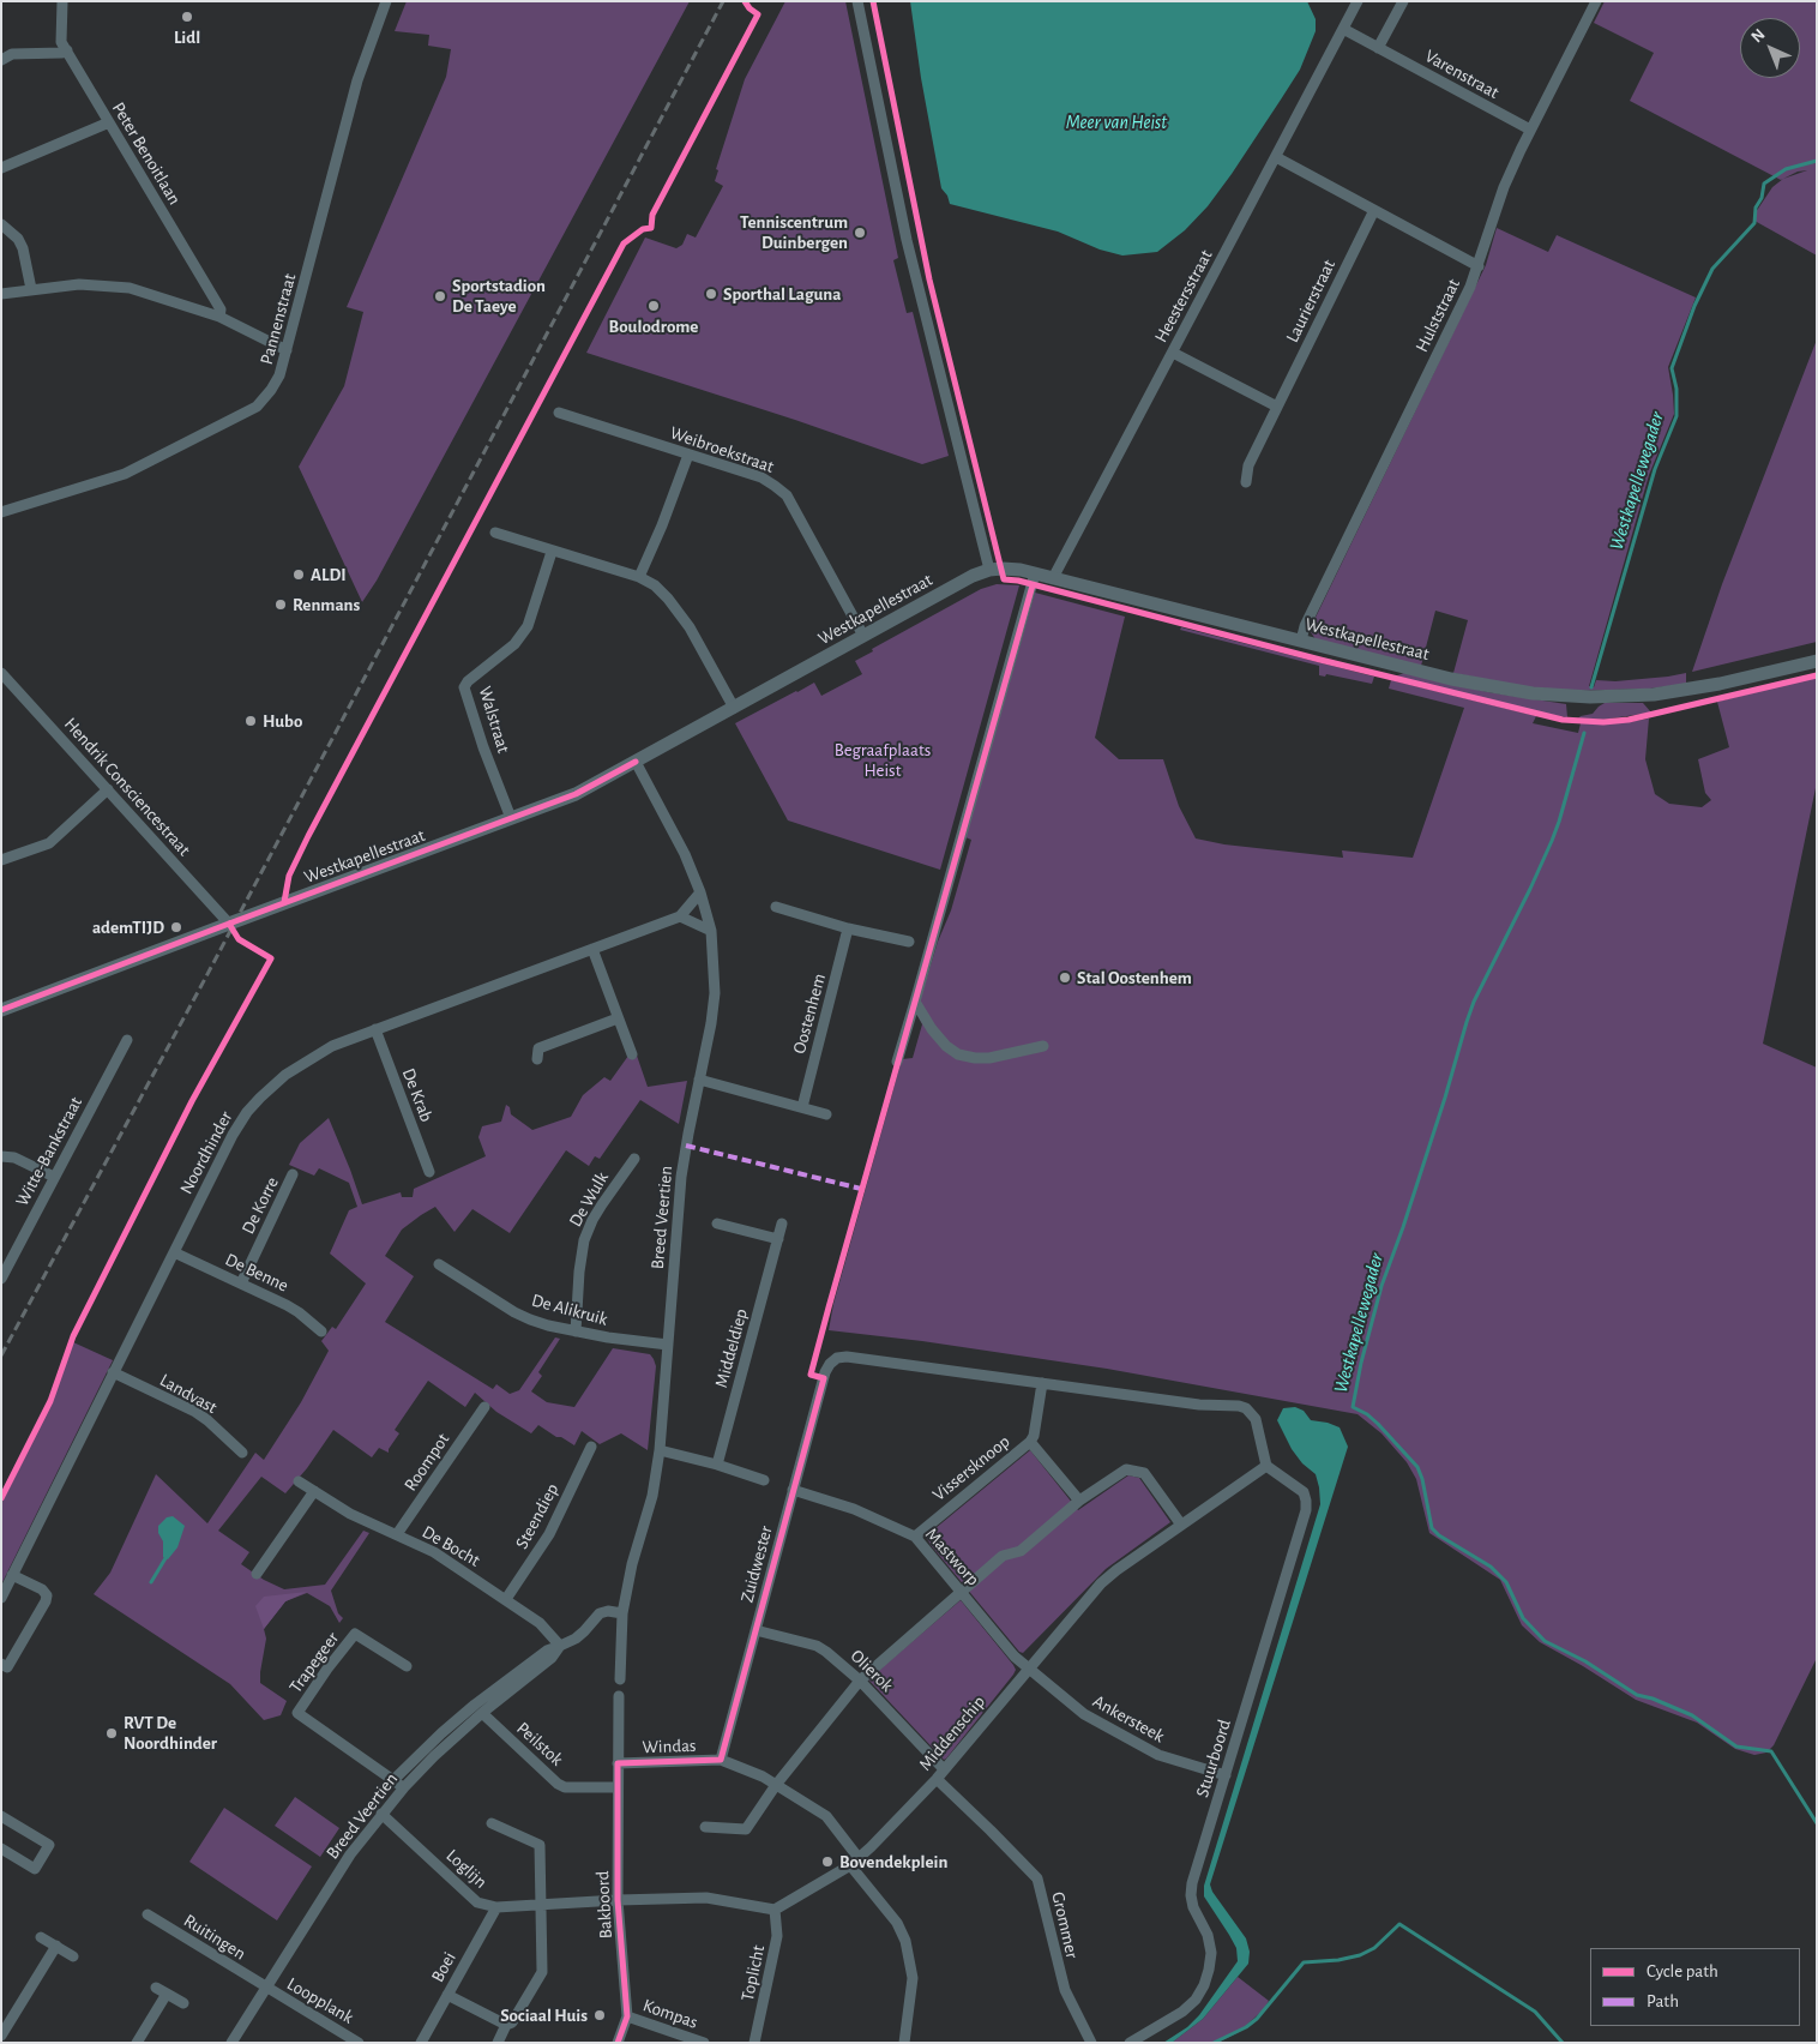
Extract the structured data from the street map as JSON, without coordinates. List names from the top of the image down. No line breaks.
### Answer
{"streets":{"street":["Varenstraat","Peter Benoitlaan","Heestersstraat","Laurierstraat","Hulststraat","Pannenstraat","Weibroekstraat","Westkapellestraat","Walstraat","Hendrik Consciencestraat","Oostenhem","De Krab","Witte-Bankstraat","Noordhinder","De Wulk","De Korre","Breed Veertien","De Benne","De Alikruik","Middeldiep","Landvast","Roompot","Vissersknoop","Steendiep","De Bocht","Mastworp","Zuidwester","Trapegeer","Olierok","Ankersteek","Middenschip","Peilstok","Windas","Stuurboord","Loglijn","Bakboord","Grommer","Ruitingen","Boei","Toplicht","Loopplank","Kompas"]},"crossings":[["Varenstraat","Hulststraat"],["Heestersstraat","Westkapellestraat"],["Hulststraat","Westkapellestraat"],["Weibroekstraat","Westkapellestraat"],["Westkapellestraat","Walstraat"],["Westkapellestraat","Hendrik Consciencestraat"],["Westkapellestraat","Breed Veertien"],["De Krab","Noordhinder"],["Noordhinder","Breed Veertien"],["Noordhinder","De Benne"],["Noordhinder","Landvast"],["De Wulk","De Alikruik"],["De Korre","De Benne"],["Breed Veertien","De Alikruik"],["Breed Veertien","De Bocht"],["Breed Veertien","Trapegeer"],["Breed Veertien","Peilstok"],["Breed Veertien","Loglijn"],["Breed Veertien","Ruitingen"],["Breed Veertien","Loopplank"],["Roompot","De Bocht"],["Vissersknoop","Mastworp"],["Vissersknoop","Zuidwester"],["Steendiep","De Bocht"],["Mastworp","Zuidwester"],["Mastworp","Ankersteek"],["Mastworp","Middenschip"],["Zuidwester","Olierok"],["Zuidwester","Middenschip"],["Zuidwester","Windas"],["Zuidwester","Stuurboord"],["Olierok","Middenschip"],["Ankersteek","Middenschip"],["Ankersteek","Stuurboord"],["Middenschip","Windas"],["Middenschip","Stuurboord"],["Middenschip","Grommer"],["Middenschip","Toplicht"],["Peilstok","Bakboord"],["Windas","Bakboord"],["Loglijn","Bakboord"],["Loglijn","Boei"],["Bakboord","Kompas"],["Ruitingen","Loopplank"]],"water":["Meer van Heist","Westkapellewegader"],"parks":["Begraafplaats Heist"],"places":["Lidl","Tenniscentrum Duinbergen","Sporthal Laguna","Sportstadion De Taeye","Boulodrome","ALDI","Renmans","Hubo","ademTIJD","Stal Oostenhem","RVT De Noordhinder","Bovendekplein","Sociaal Huis"],"legend":["Cycle path","Path"],"north":"top left"}
